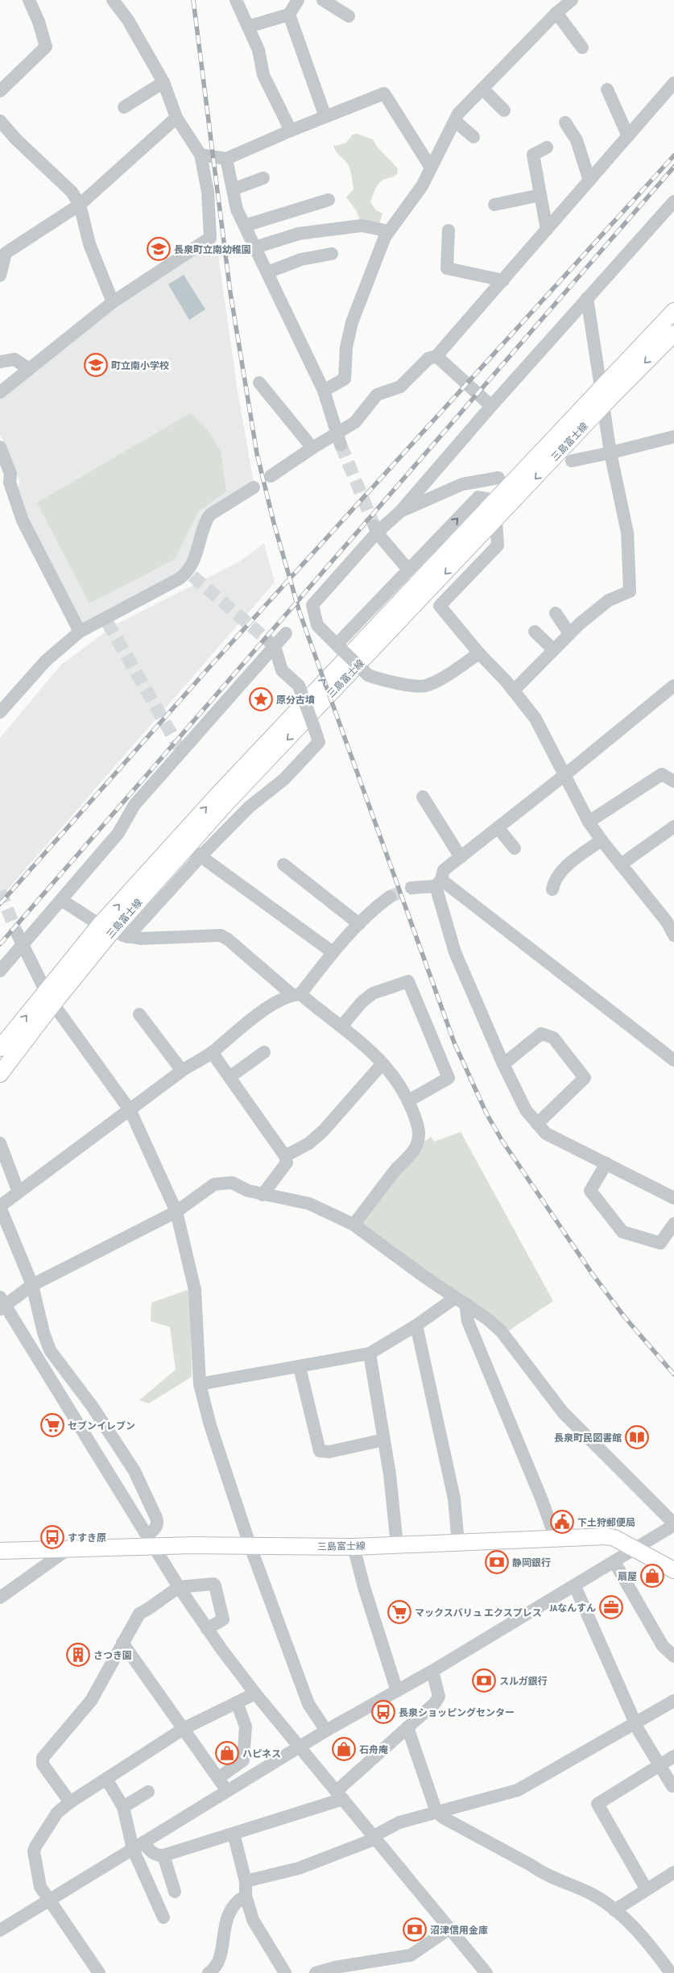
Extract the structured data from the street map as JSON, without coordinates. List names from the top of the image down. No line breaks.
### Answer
{"streets":{"main road":["三島富士線"]},"places":{"school or university":["長泉町立南幼稚園","町立南小学校"],"place":["原分古墳"],"supermarket":["セブンイレブン","マックスバリュ エクスプレス"],"library":["長泉町民図書館"],"public building":["下土狩郵便局"],"bus stop":["すすき原","長泉ショッピングセンター"],"bank":["静岡銀行","スルガ銀行","沼津信用金庫"],"shop":["扇屋","石舟庵","ハピネス"],"office":["JAなんすん"],"building":["さつき園"]}}
